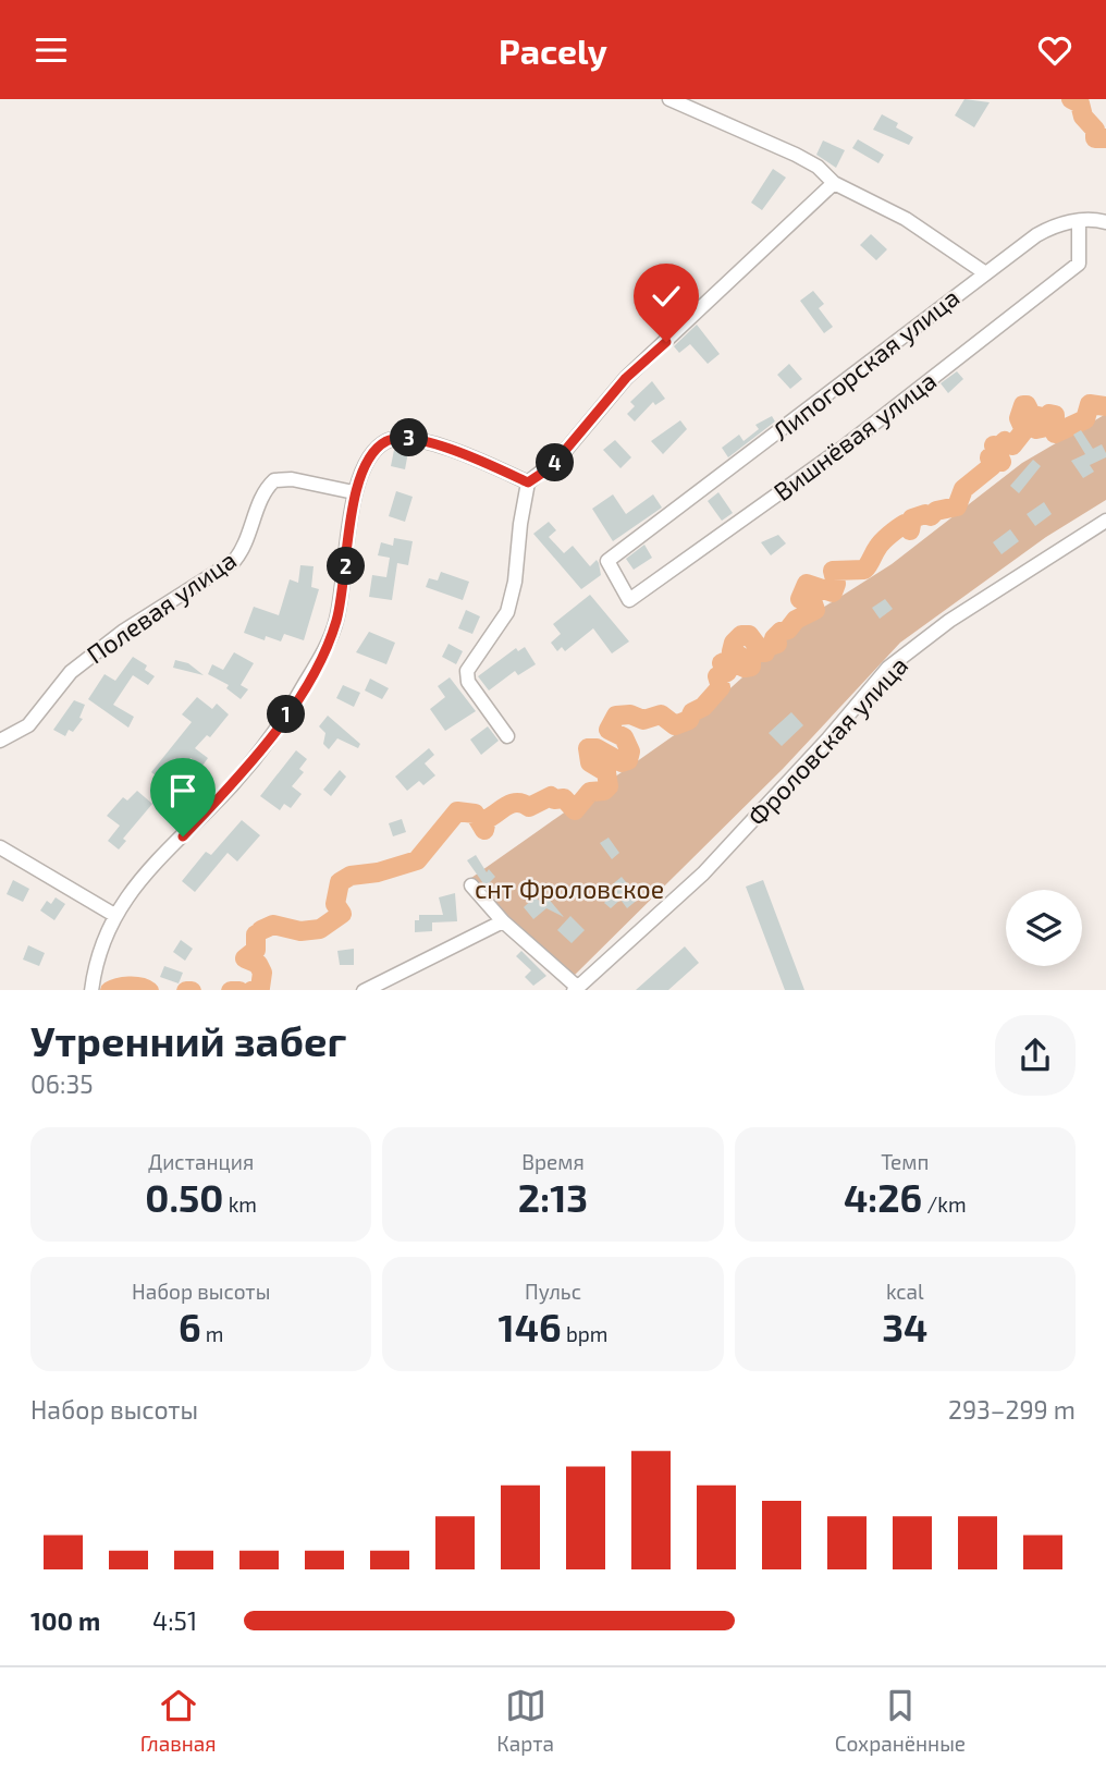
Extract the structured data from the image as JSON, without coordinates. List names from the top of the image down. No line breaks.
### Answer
{"streets":{"street":["Липогорская улица","Вишнёвая улица","Полевая улица","Фроловская улица"]},"crossings":[["Липогорская улица","Вишнёвая улица"]],"parks":["снт Фроловское"],"page":{"header":"Pacely","pins":["3","4","2","1"],"heading":["Утренний забег","06:35"],"stats":[["Дистанция","0.50 km"],["Время","2:13"],["Темп","4:26 /km"],["Набор высоты","6 m"],["Пульс","146 bpm"],["kcal","34"]],"chart":["Набор высоты","293–299 m"],"list":[{"name":"100 m","note":"4:51"}],"tabs":["Главная","Карта","Сохранённые"]}}
